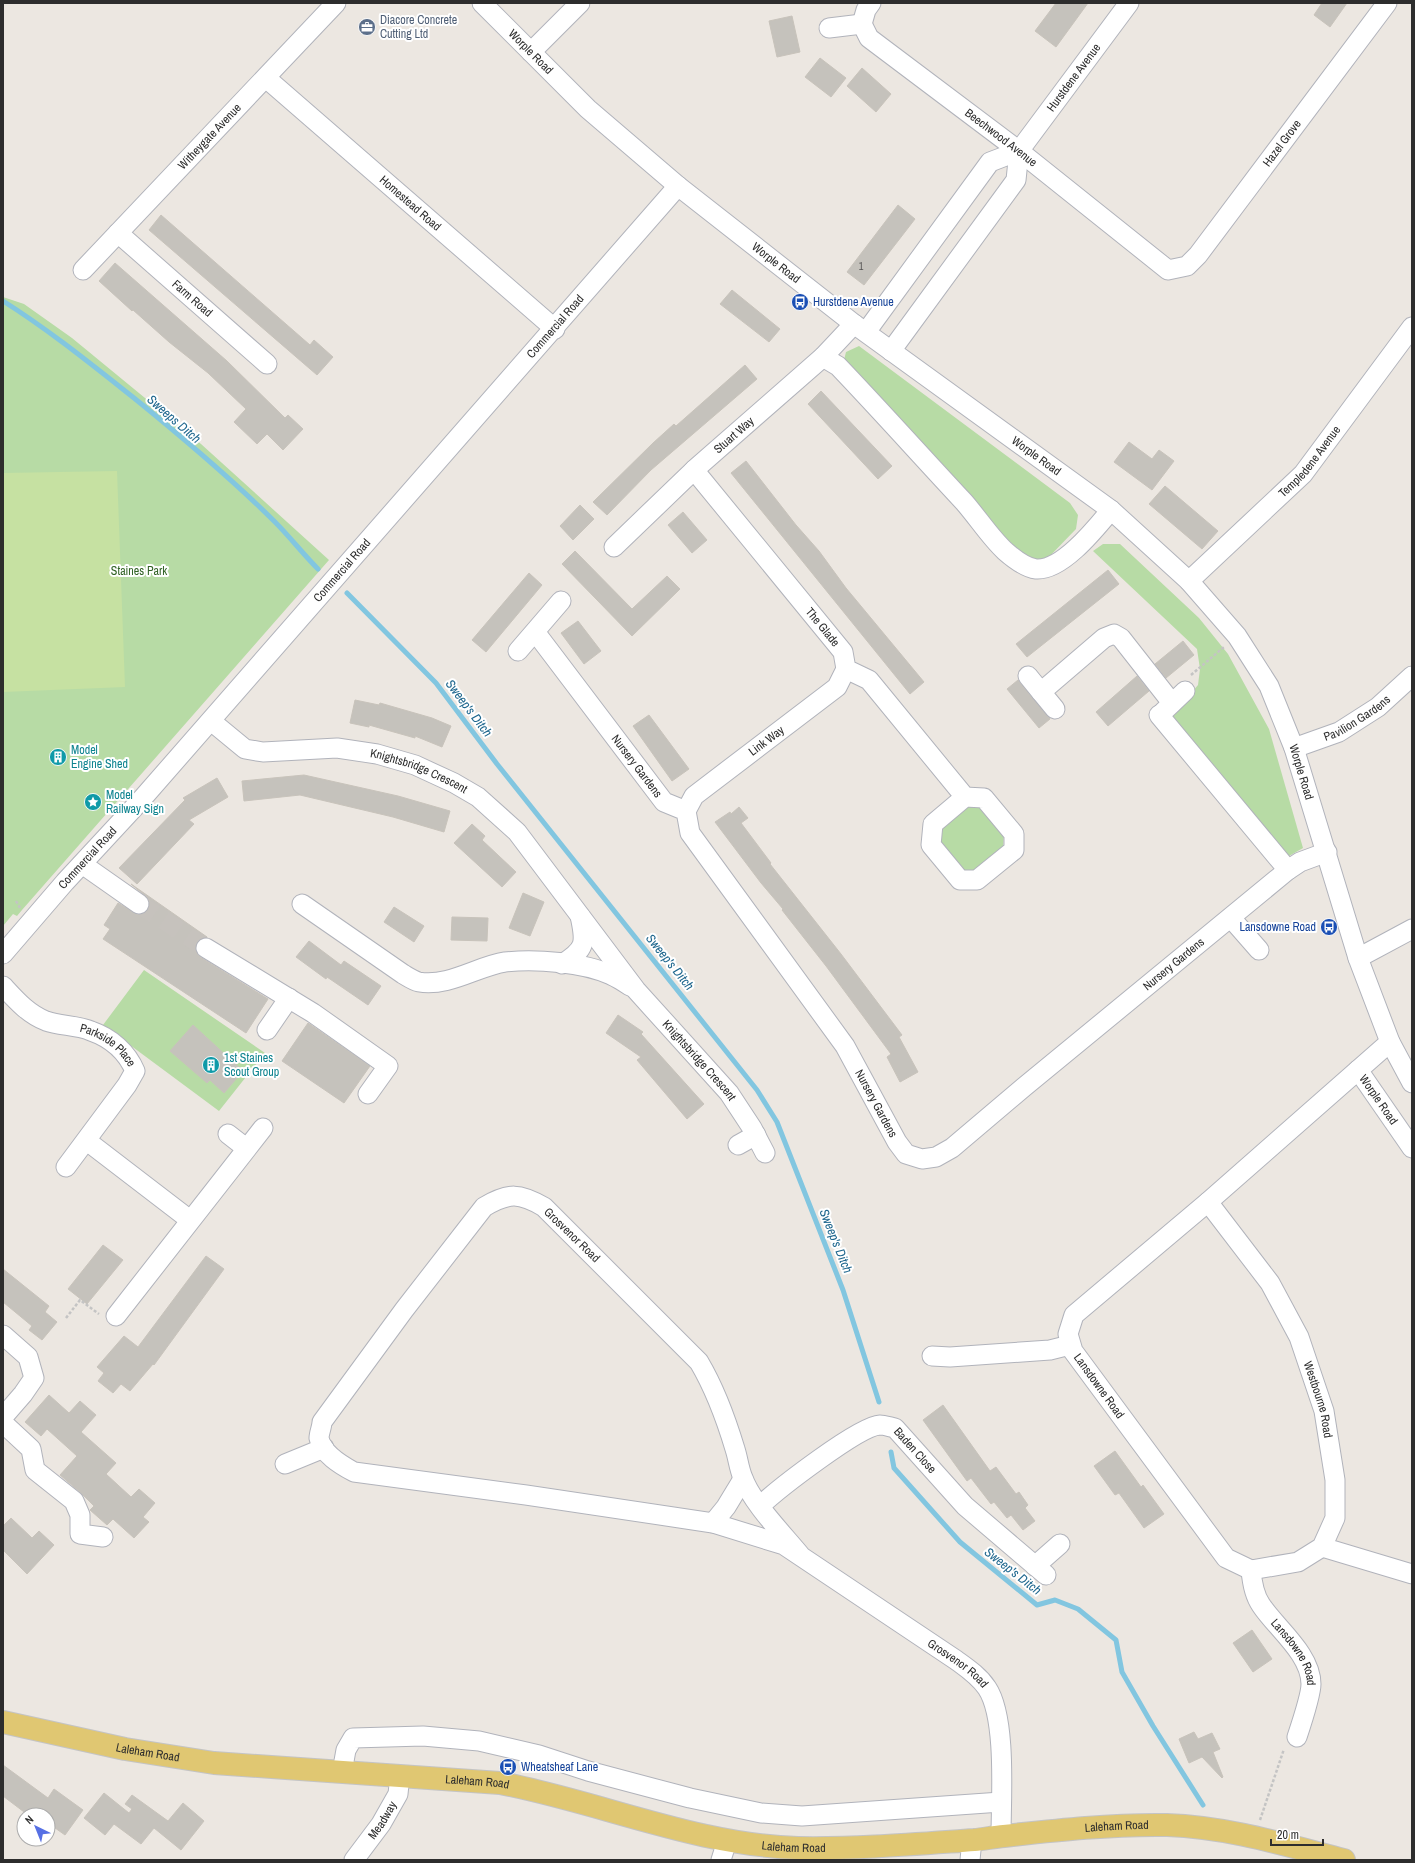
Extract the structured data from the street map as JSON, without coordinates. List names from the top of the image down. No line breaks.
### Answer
{"streets":{"main road":["Laleham Road"],"street":["Worple Road","Hurstdene Avenue","Witheygate Avenue","Beechwood Avenue","Hazel Grove","Homestead Road","Farm Road","Commercial Road","Stuart Way","Templedene Avenue","The Glade","Pavilion Gardens","Link Way","Nursery Gardens","Knightsbridge Crescent","Parkside Place","Grosvenor Road","Lansdowne Road","Westbourne Road","Baden Close","Meadway"]},"crossings":[["Worple Road","Commercial Road"],["Worple Road","Stuart Way"],["Worple Road","Templedene Avenue"],["Worple Road","Pavilion Gardens"],["Worple Road","Nursery Gardens"],["Worple Road","Lansdowne Road"],["Hurstdene Avenue","Beechwood Avenue"],["Witheygate Avenue","Homestead Road"],["Witheygate Avenue","Farm Road"],["Beechwood Avenue","Hazel Grove"],["Homestead Road","Commercial Road"],["Commercial Road","Knightsbridge Crescent"],["Stuart Way","The Glade"],["The Glade","Link Way"],["Link Way","Nursery Gardens"],["Grosvenor Road","Baden Close"],["Grosvenor Road","Laleham Road"],["Lansdowne Road","Westbourne Road"],["Laleham Road","Meadway"]],"water":["Sweeps Ditch","Sweep's Ditch"],"parks":["Staines Park"],"places":{"office":["Diacore Concrete Cutting Ltd"],"bus stop":["Hurstdene Avenue","Lansdowne Road","Wheatsheaf Lane"],"building":["Model Engine Shed","1st Staines Scout Group"],"place":["Model Railway Sign"]},"house_numbers":["1"],"scale_bar":"20 m","north":"top left"}
